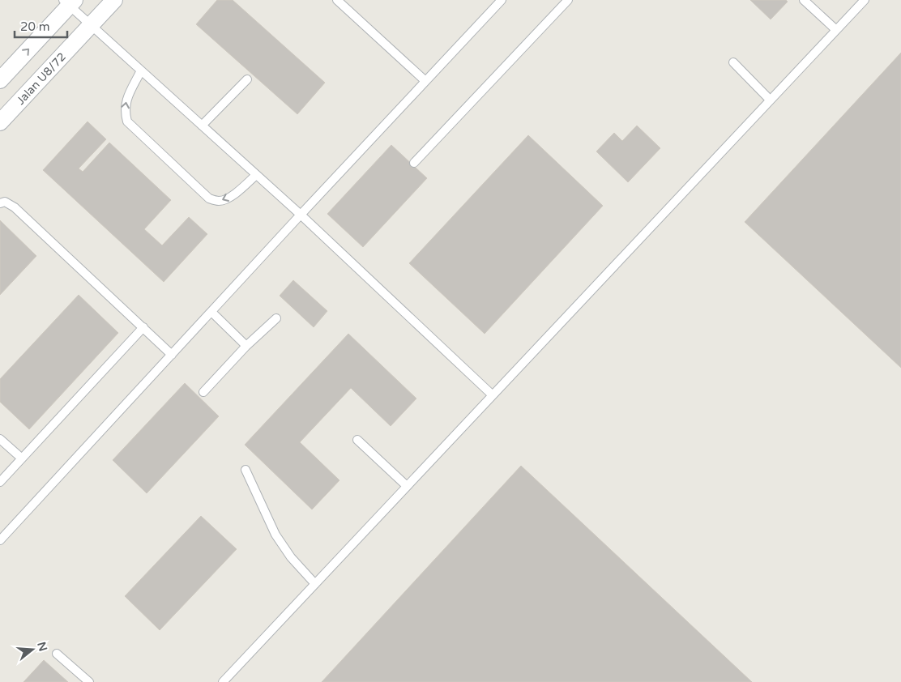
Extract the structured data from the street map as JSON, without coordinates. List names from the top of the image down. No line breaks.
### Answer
{"streets":{"street":["Jalan U8/72"]},"scale_bar":"20 m","north":"right"}
